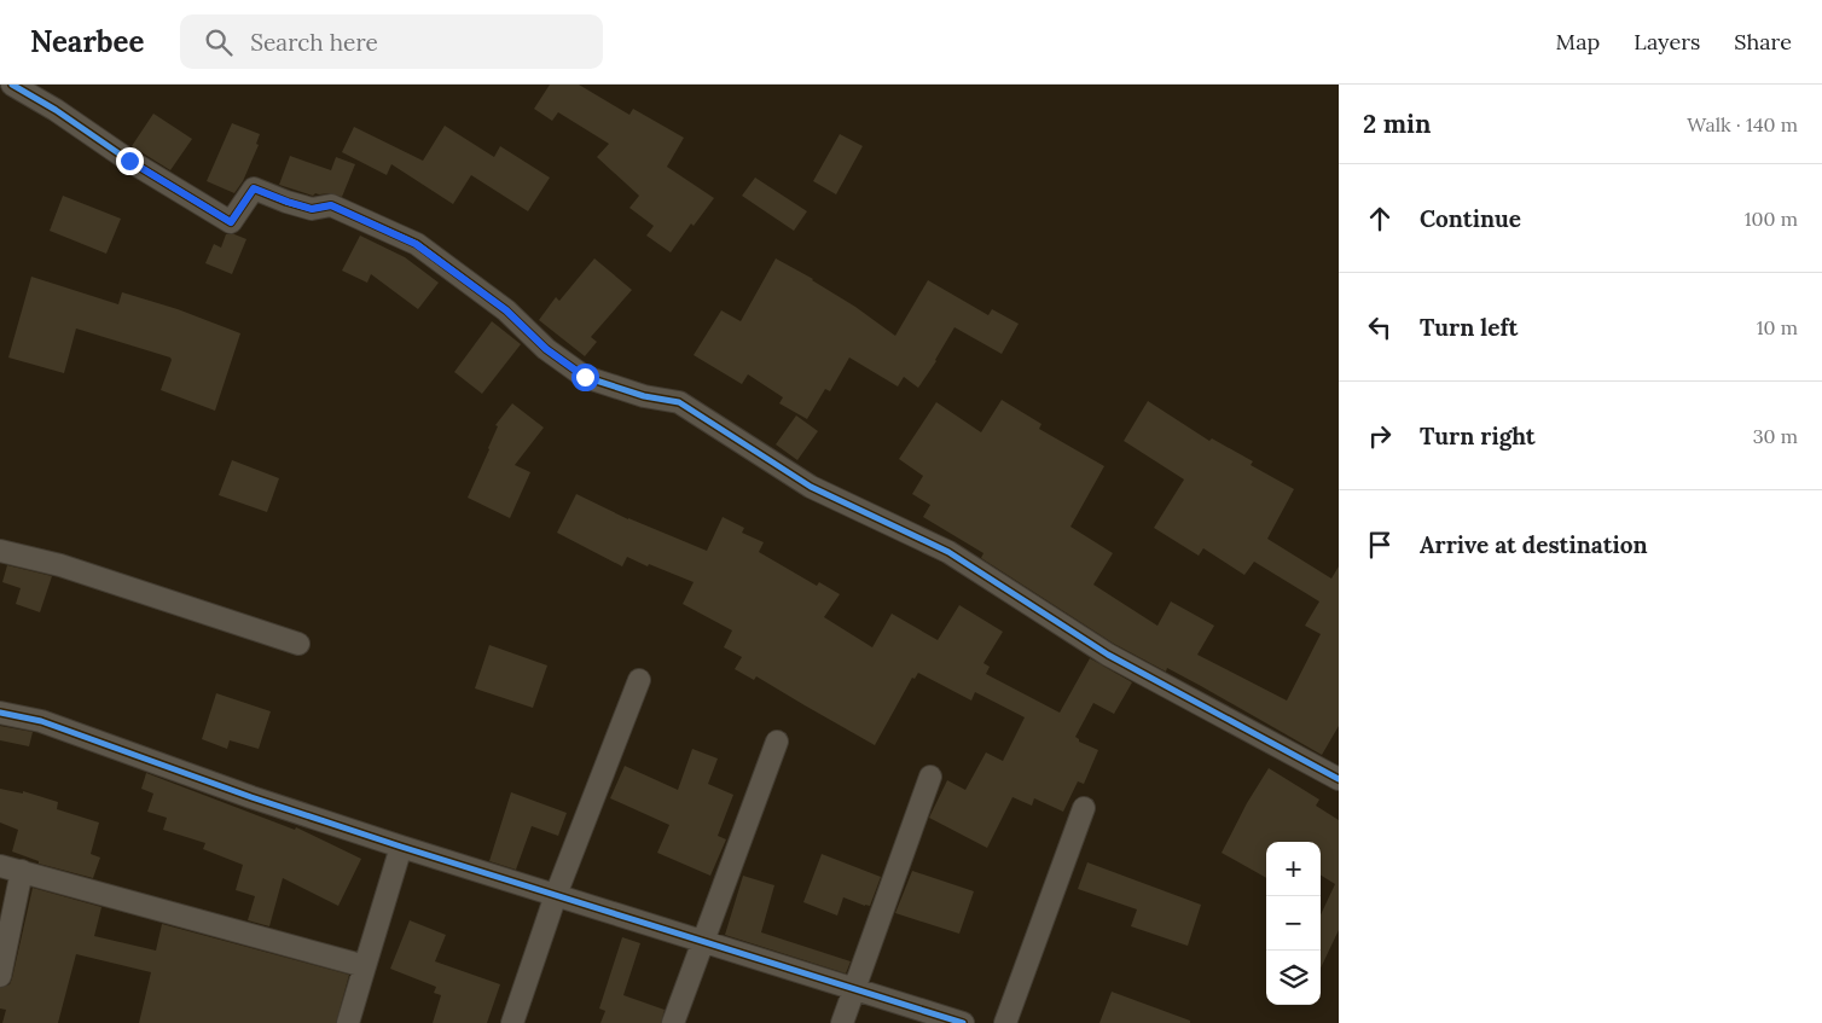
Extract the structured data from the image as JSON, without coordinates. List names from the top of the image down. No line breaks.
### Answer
{"page":{"header":"Nearbee","search":"Search here","nav":["Map","Layers","Share"],"heading":["2 min","Walk · 140 m"],"list":[["Continue","100 m"],["Turn left","10 m"],["Turn right","30 m"],"Arrive at destination"],"map_buttons":["+","−"]}}
